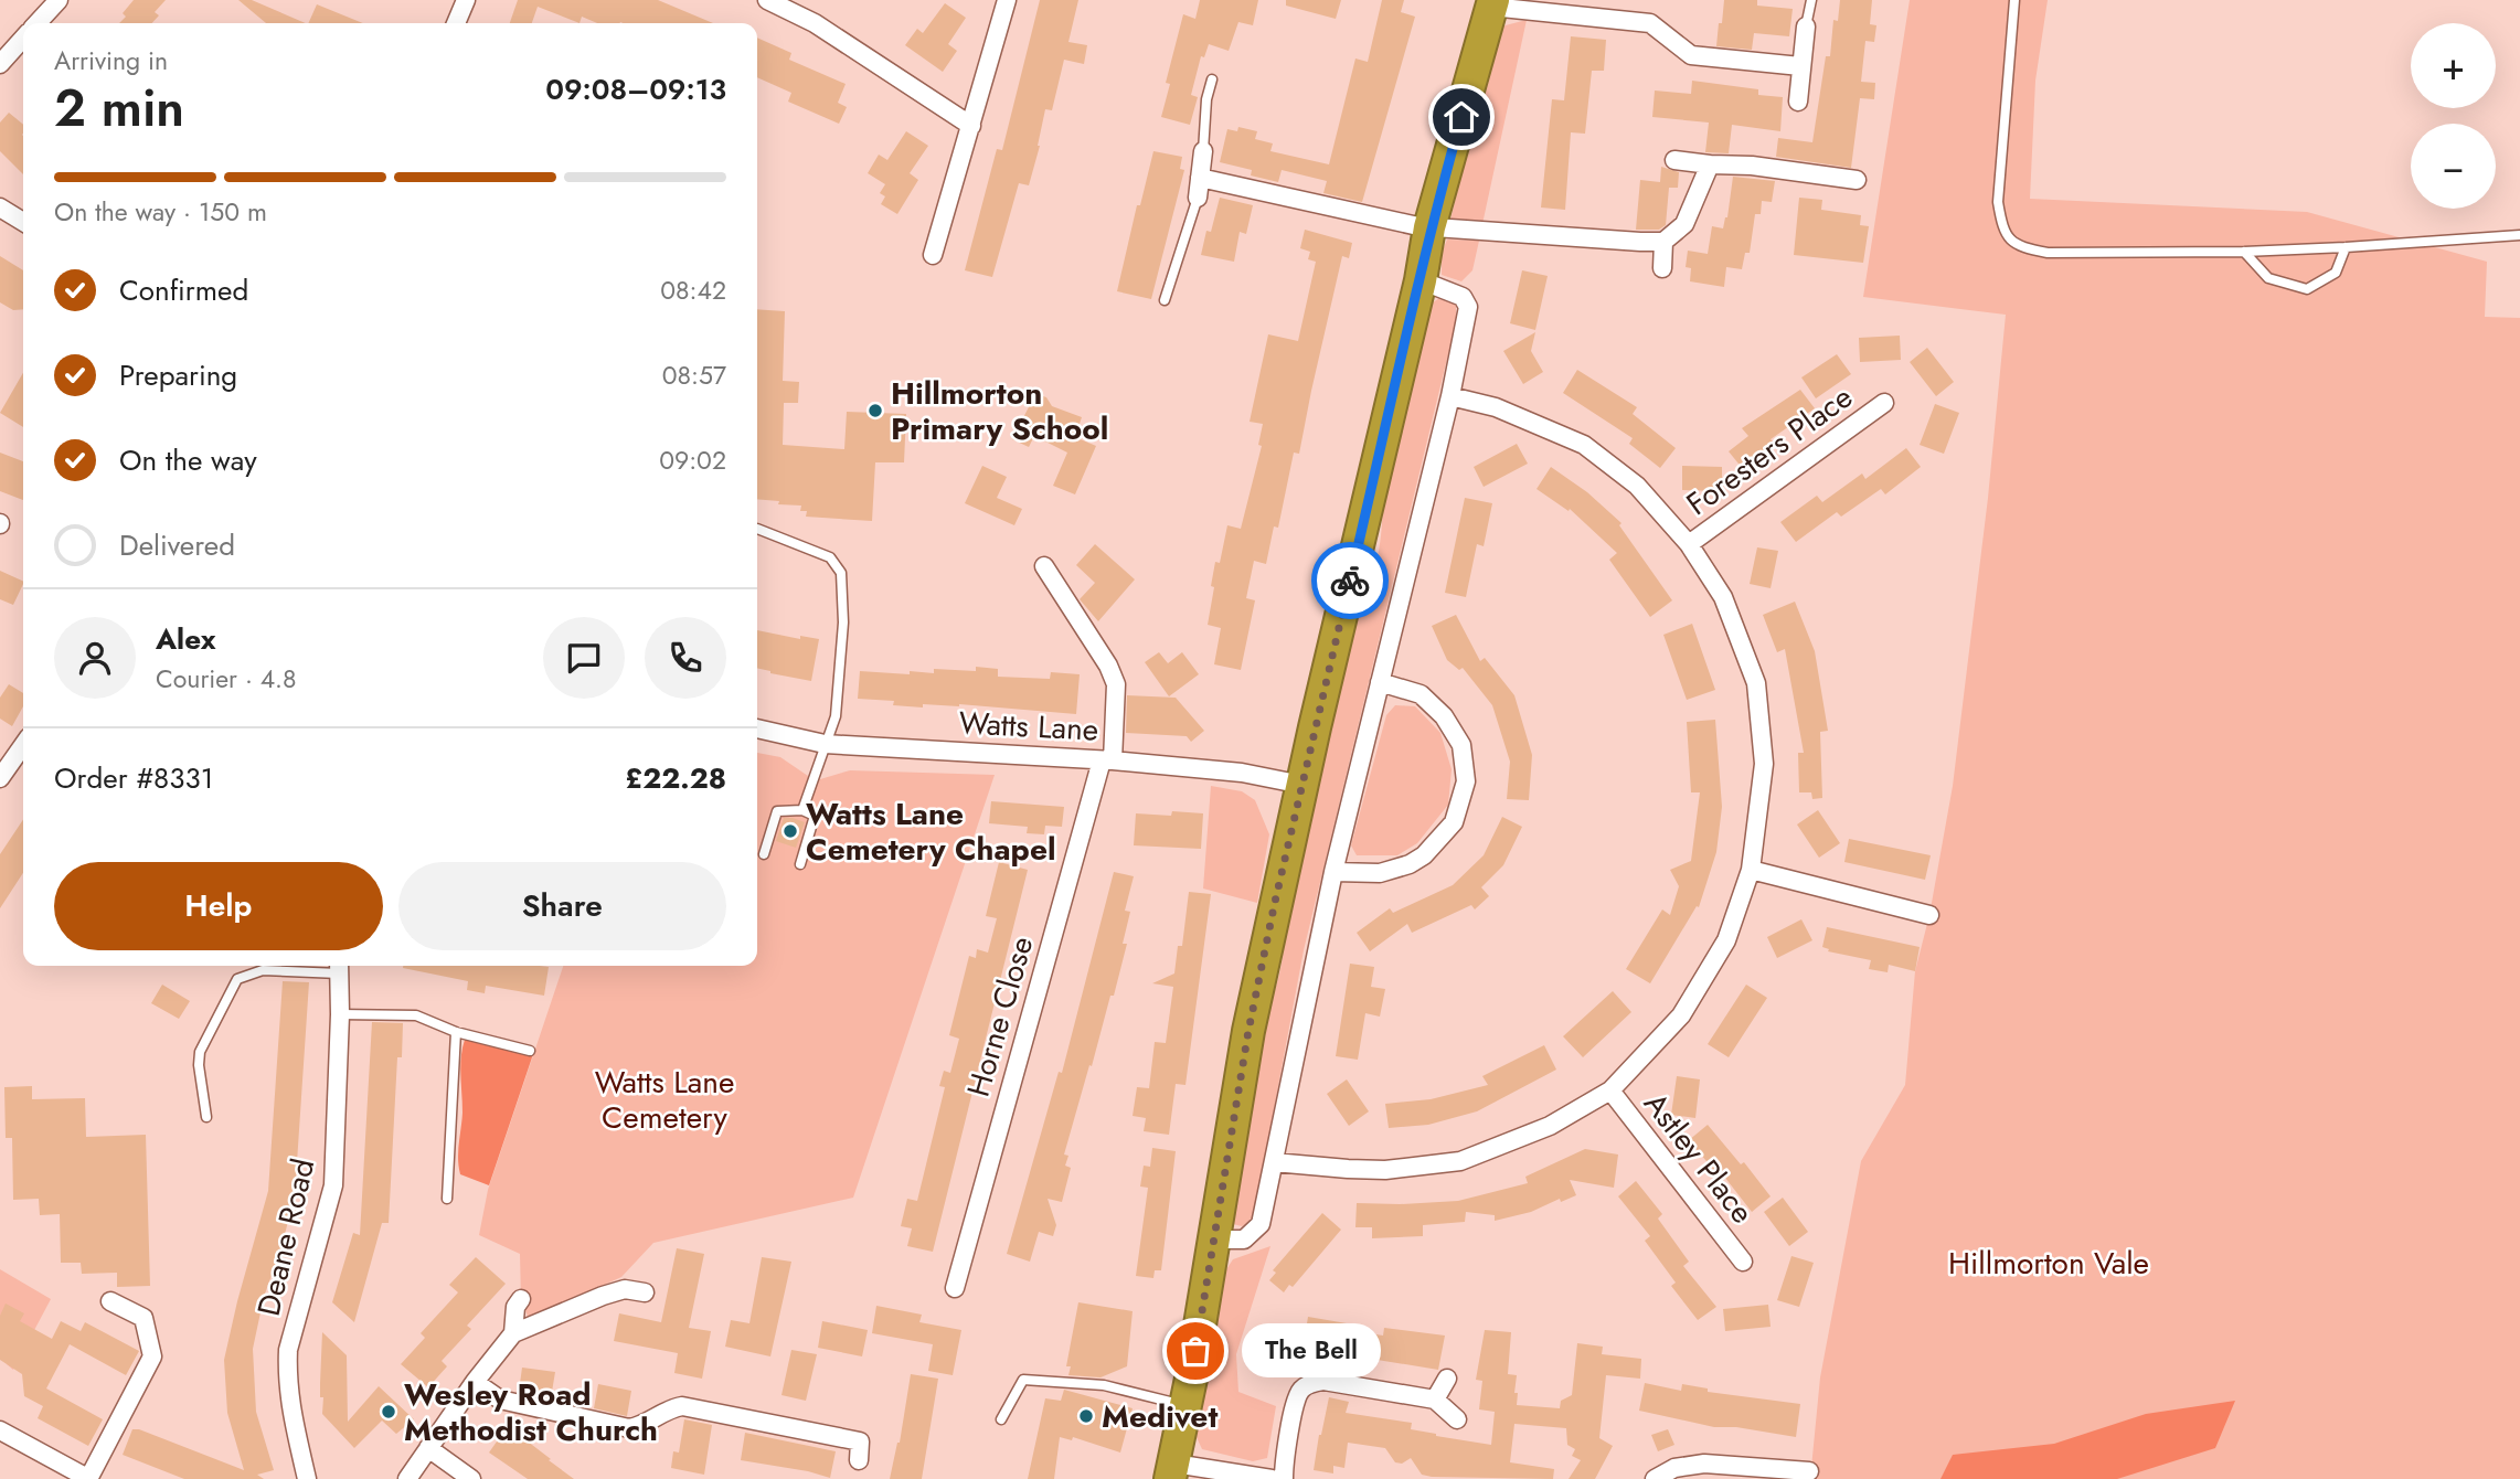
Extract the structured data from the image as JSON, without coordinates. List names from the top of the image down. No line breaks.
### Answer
{"streets":{"street":["Foresters Place","Watts Lane","Horne Close","Astley Place","Deane Road"]},"crossings":[["Watts Lane","Horne Close"]],"parks":["Watts Lane Cemetery","Hillmorton Vale"],"places":["Hillmorton Primary School","Watts Lane Cemetery Chapel","The Bell","Wesley Road Methodist Church","Medivet"],"page":{"map_buttons":["+","−"],"heading":["2 min","Arriving in","09:08–09:13"],"panel":["Alex","Courier · 4.8","Order #8331","£22.28"],"bar":"On the way · 150 m","list":[["Confirmed","08:42"],["Preparing","08:57"],["On the way","09:02"],"Delivered"],"buttons":["Help","Share"],"bubble":"The Bell"}}
